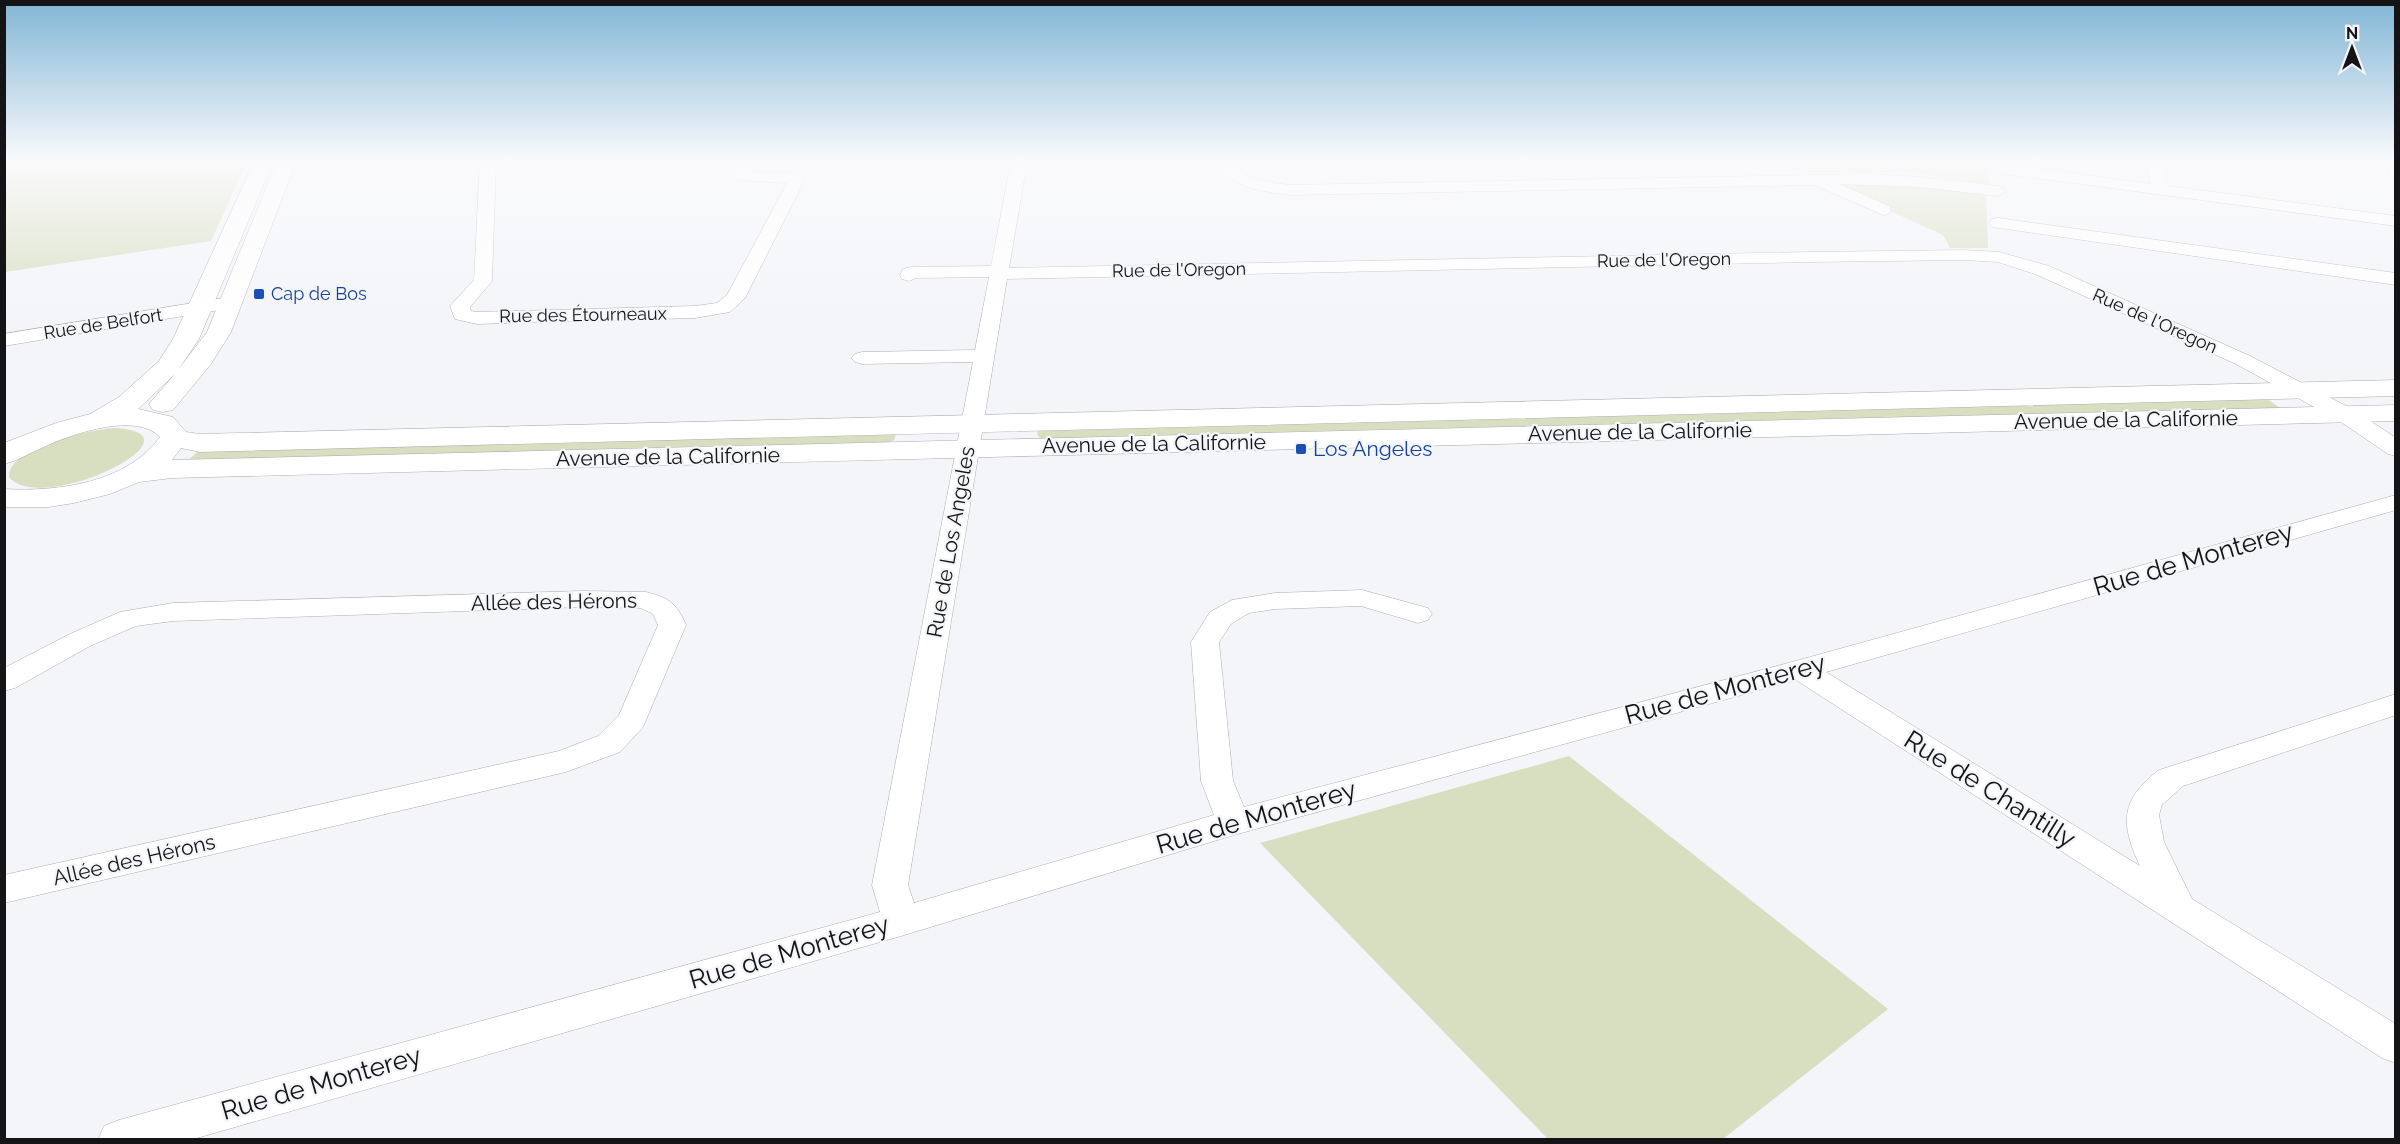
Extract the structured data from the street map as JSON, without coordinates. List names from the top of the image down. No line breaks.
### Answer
{"streets":{"street":["Rue de l'Oregon","Rue des Étourneaux","Rue de Belfort","Avenue de la Californie","Rue de Los Angeles","Rue de Monterey","Allée des Hérons","Rue de Chantilly"]},"crossings":[["Rue de l'Oregon","Avenue de la Californie"],["Rue de l'Oregon","Rue de Los Angeles"],["Avenue de la Californie","Rue de Los Angeles"],["Rue de Los Angeles","Rue de Monterey"],["Rue de Monterey","Rue de Chantilly"]],"places":{"transit":["Cap de Bos","Los Angeles"]},"north":"top"}
